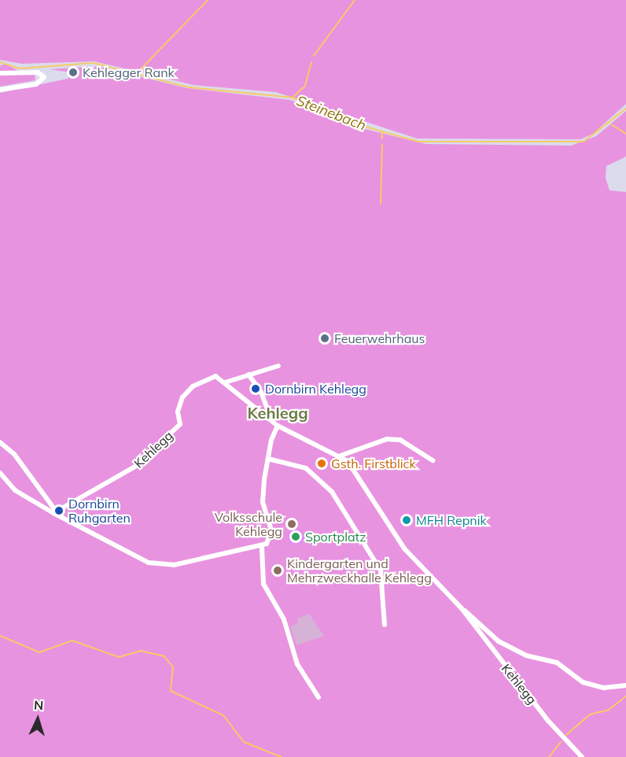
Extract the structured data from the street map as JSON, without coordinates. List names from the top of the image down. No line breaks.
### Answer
{"streets":{"street":["Kehlegg"]},"districts":["Kehlegg"],"water":["Steinebach"],"places":["Kehlegger Rank","Feuerwehrhaus","Dornbirn Kehlegg","Gsth. Firstblick","Dornbirn Ruhgarten","MFH Repnik","Volksschule Kehlegg","Sportplatz","Kindergarten und Mehrzweckhalle Kehlegg"],"north":"top"}
